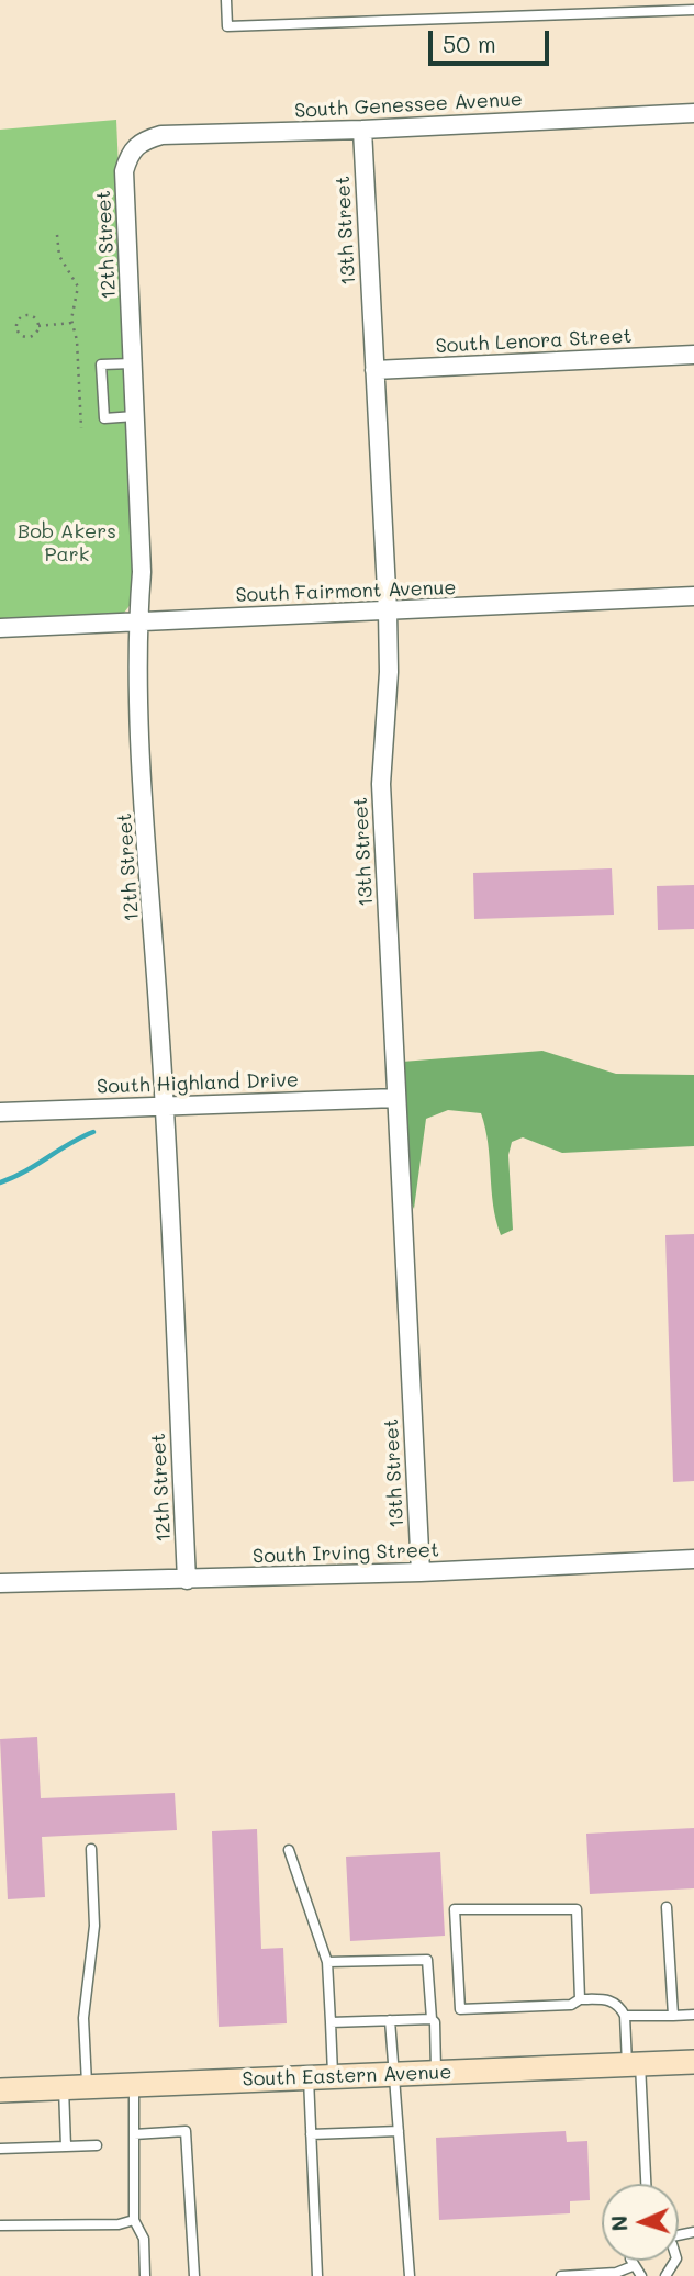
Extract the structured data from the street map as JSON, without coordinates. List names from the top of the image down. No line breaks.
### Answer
{"streets":{"main road":["South Eastern Avenue"],"street":["South Genessee Avenue","13th Street","12th Street","South Lenora Street","South Fairmont Avenue","South Highland Drive","South Irving Street"]},"crossings":[["South Genessee Avenue","13th Street"],["South Genessee Avenue","12th Street"],["13th Street","South Lenora Street"],["13th Street","South Fairmont Avenue"],["13th Street","South Highland Drive"],["13th Street","South Irving Street"],["12th Street","South Fairmont Avenue"],["12th Street","South Highland Drive"],["12th Street","South Irving Street"]],"parks":["Bob Akers Park"],"scale_bar":"50 m","north":"left"}
